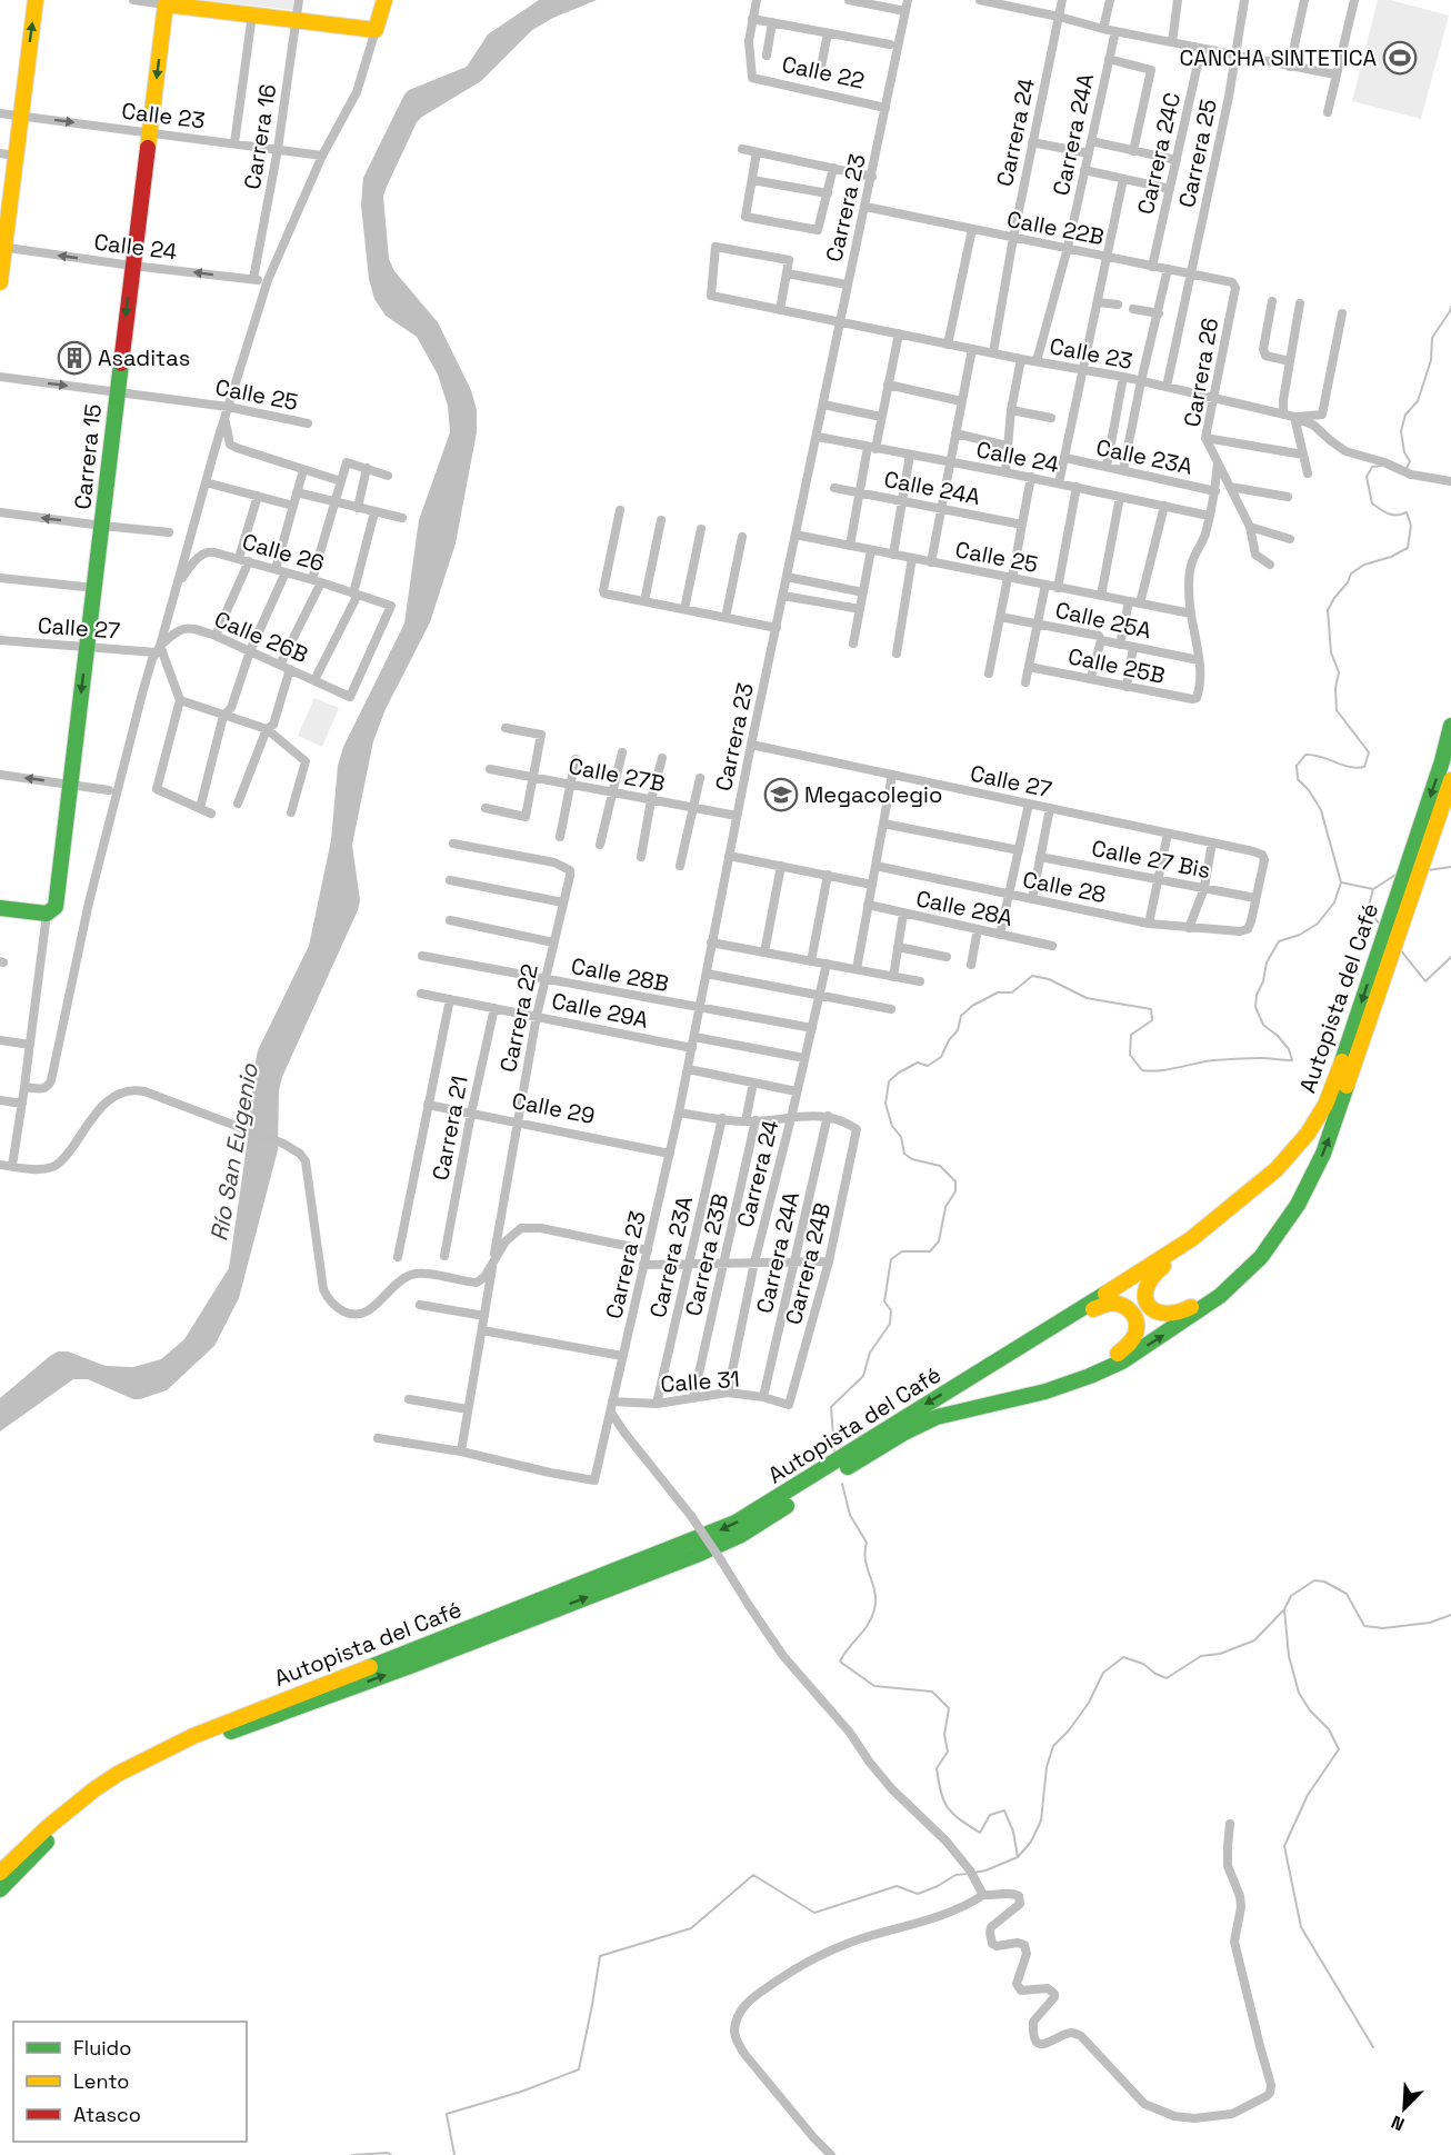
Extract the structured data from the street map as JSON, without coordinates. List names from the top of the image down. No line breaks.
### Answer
{"streets":{"main road":["Carrera 15","Autopista del Café"],"street":["Calle 22","Calle 23","Carrera 24","Carrera 24A","Carrera 16","Carrera 24C","Carrera 25","Carrera 23","Calle 22B","Calle 24","Carrera 26","Calle 25","Calle 23A","Calle 24A","Calle 26","Calle 25A","Calle 27","Calle 26B","Calle 25B","Calle 27B","Calle 27 Bis","Calle 28","Calle 28A","Calle 28B","Calle 29A","Carrera 22","Calle 29","Carrera 21","Carrera 23B","Carrera 23A","Carrera 24B","Calle 31"]},"crossings":[["Calle 22","Carrera 23"],["Calle 23","Carrera 24"],["Calle 23","Carrera 24A"],["Calle 23","Carrera 16"],["Calle 23","Carrera 25"],["Calle 23","Carrera 23"],["Calle 23","Carrera 26"],["Calle 23","Carrera 15"],["Carrera 24","Calle 22B"],["Carrera 24","Calle 28B"],["Carrera 24","Calle 31"],["Carrera 24A","Calle 22B"],["Carrera 24A","Carrera 24B"],["Carrera 24A","Calle 31"],["Carrera 16","Calle 24"],["Carrera 24C","Calle 22B"],["Carrera 25","Calle 22B"],["Carrera 23","Calle 22B"],["Carrera 23","Calle 24"],["Carrera 23","Calle 25"],["Carrera 23","Calle 27"],["Carrera 23","Calle 27B"],["Carrera 23","Calle 28B"],["Carrera 23","Calle 29A"],["Carrera 23","Carrera 22"],["Carrera 23","Calle 29"],["Carrera 23","Calle 31"],["Calle 22B","Carrera 26"],["Calle 24","Carrera 15"],["Calle 25","Carrera 15"],["Carrera 15","Calle 27"],["Calle 26","Calle 26B"],["Calle 25A","Calle 25B"],["Calle 27","Calle 26B"],["Calle 27","Calle 27 Bis"],["Calle 27","Calle 28"],["Calle 27 Bis","Calle 28"],["Calle 28B","Carrera 22"],["Calle 29A","Carrera 22"],["Calle 29A","Carrera 21"],["Carrera 22","Calle 29"],["Calle 29","Carrera 21"],["Carrera 23B","Calle 31"],["Carrera 23A","Calle 31"],["Carrera 24B","Calle 31"]],"one_way":["Calle 24"],"water":["Río San Eugenio"],"places":{"sports":["CANCHA SINTETICA"],"building":["Asaditas"],"school or university":["Megacolegio"]},"legend":["Fluido","Lento","Atasco"],"north":"bottom left"}
